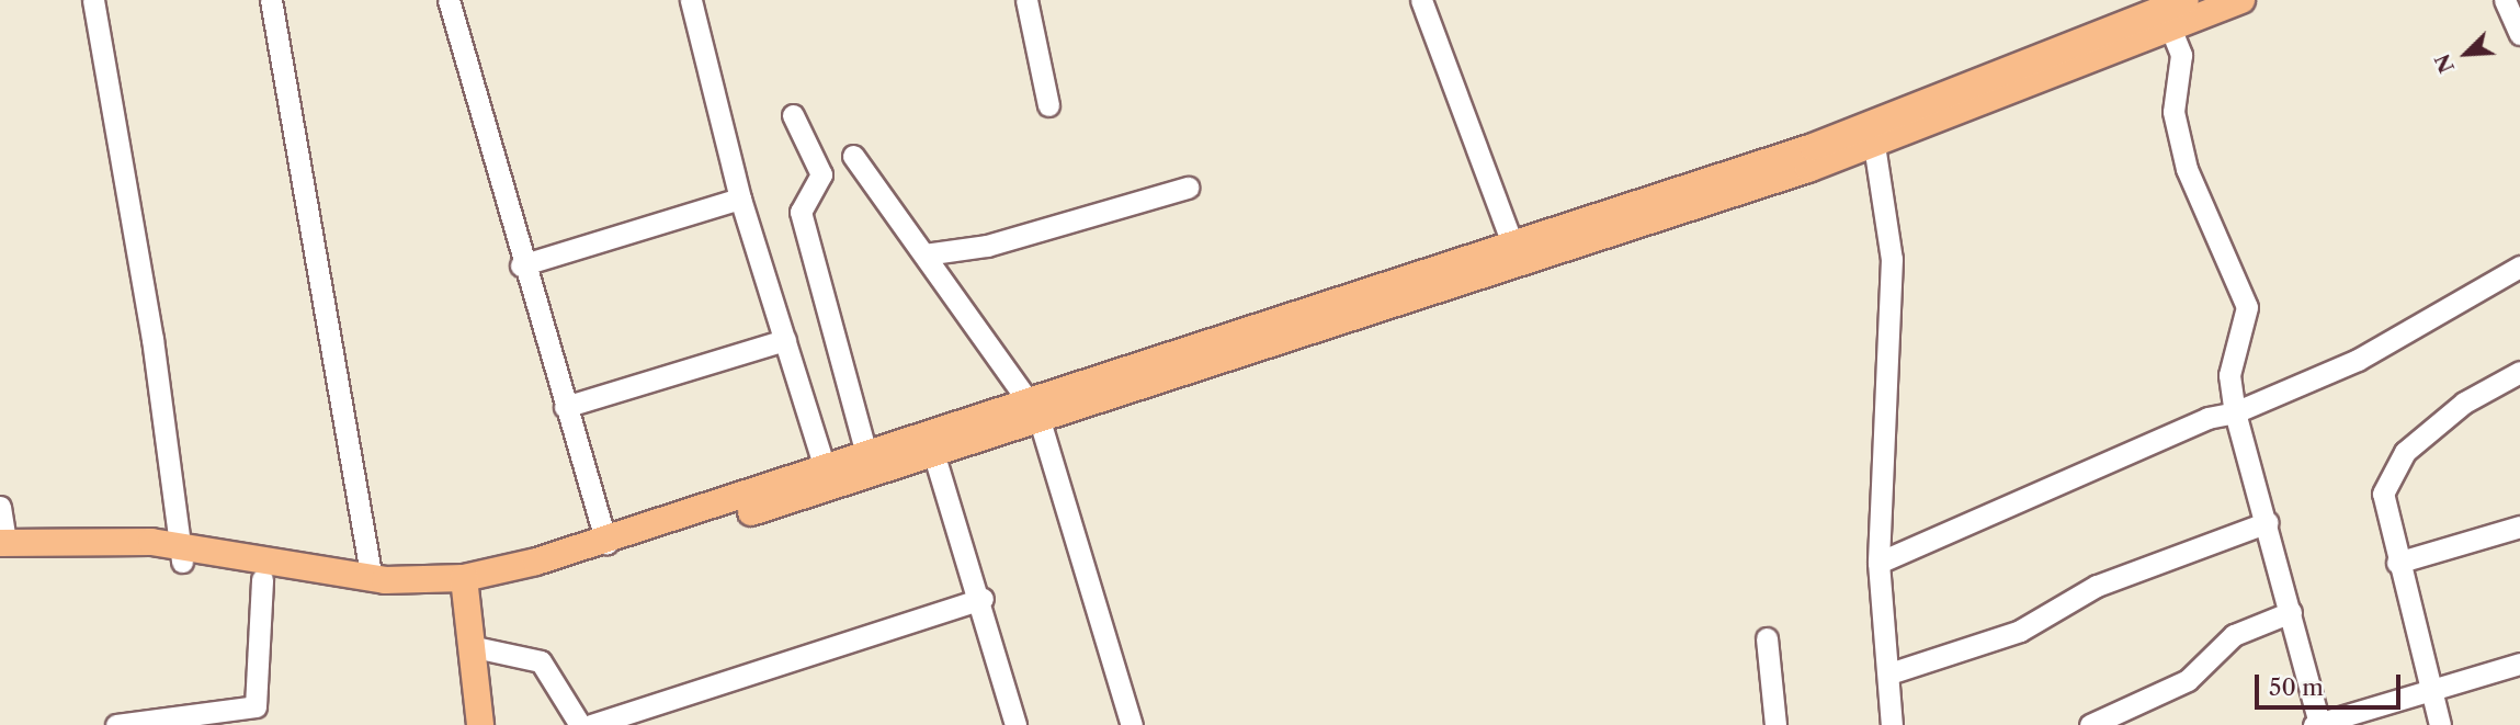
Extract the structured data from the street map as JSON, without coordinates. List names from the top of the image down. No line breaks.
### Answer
{"scale_bar":"50 m","north":"bottom left"}
